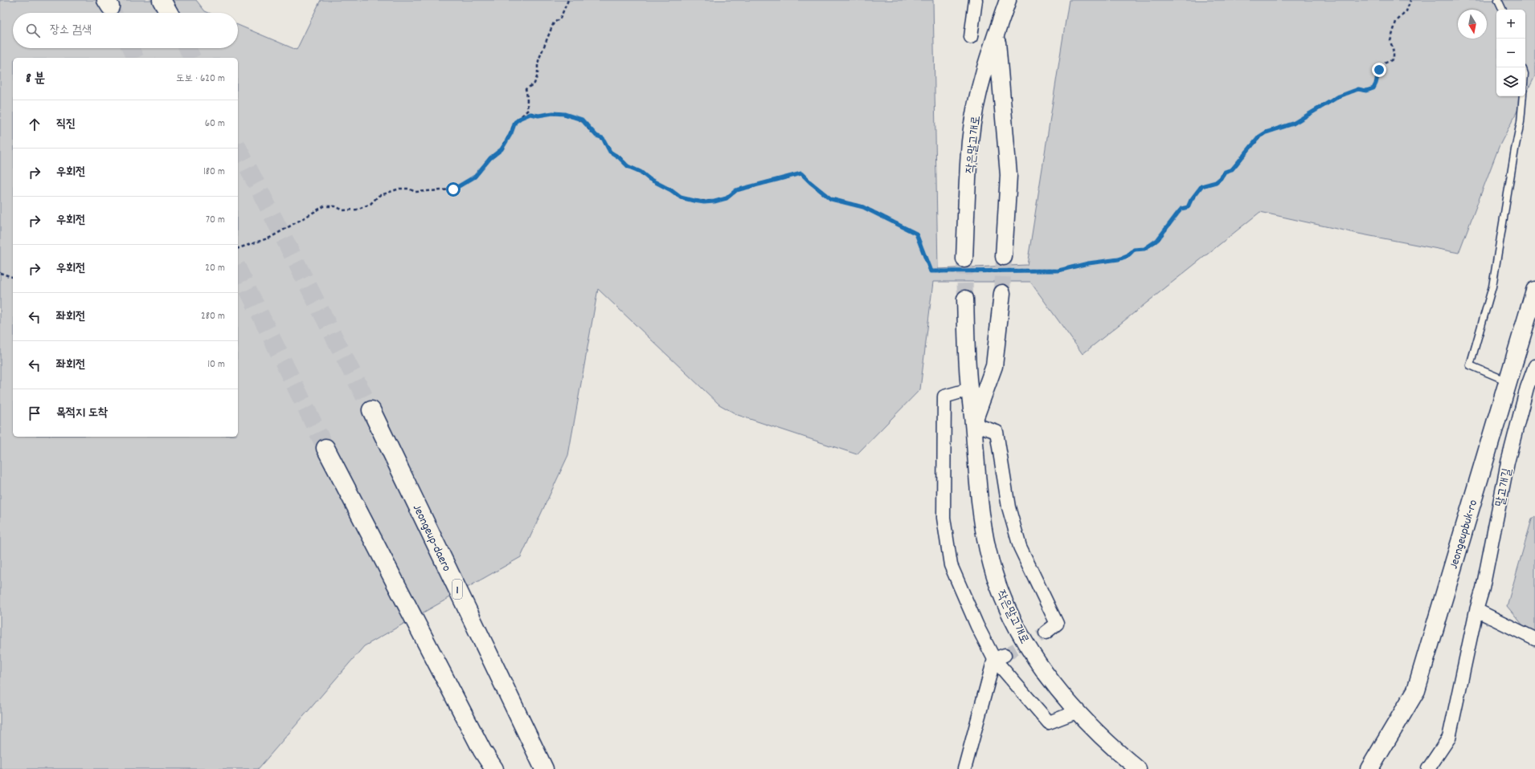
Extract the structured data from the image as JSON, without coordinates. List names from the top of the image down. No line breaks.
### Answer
{"streets":{"main road":["Jeongeupbuk-ro","Jeongeup-daero","1"],"street":["작은말고개로","말고개길"]},"north":"bottom","page":{"map_buttons":["+","−"],"search":"장소 검색","heading":["8 분","도보 · 620 m"],"list":[["직진","60 m"],["우회전","180 m"],["우회전","70 m"],["우회전","20 m"],["좌회전","280 m"],["좌회전","10 m"],"목적지 도착"]}}
